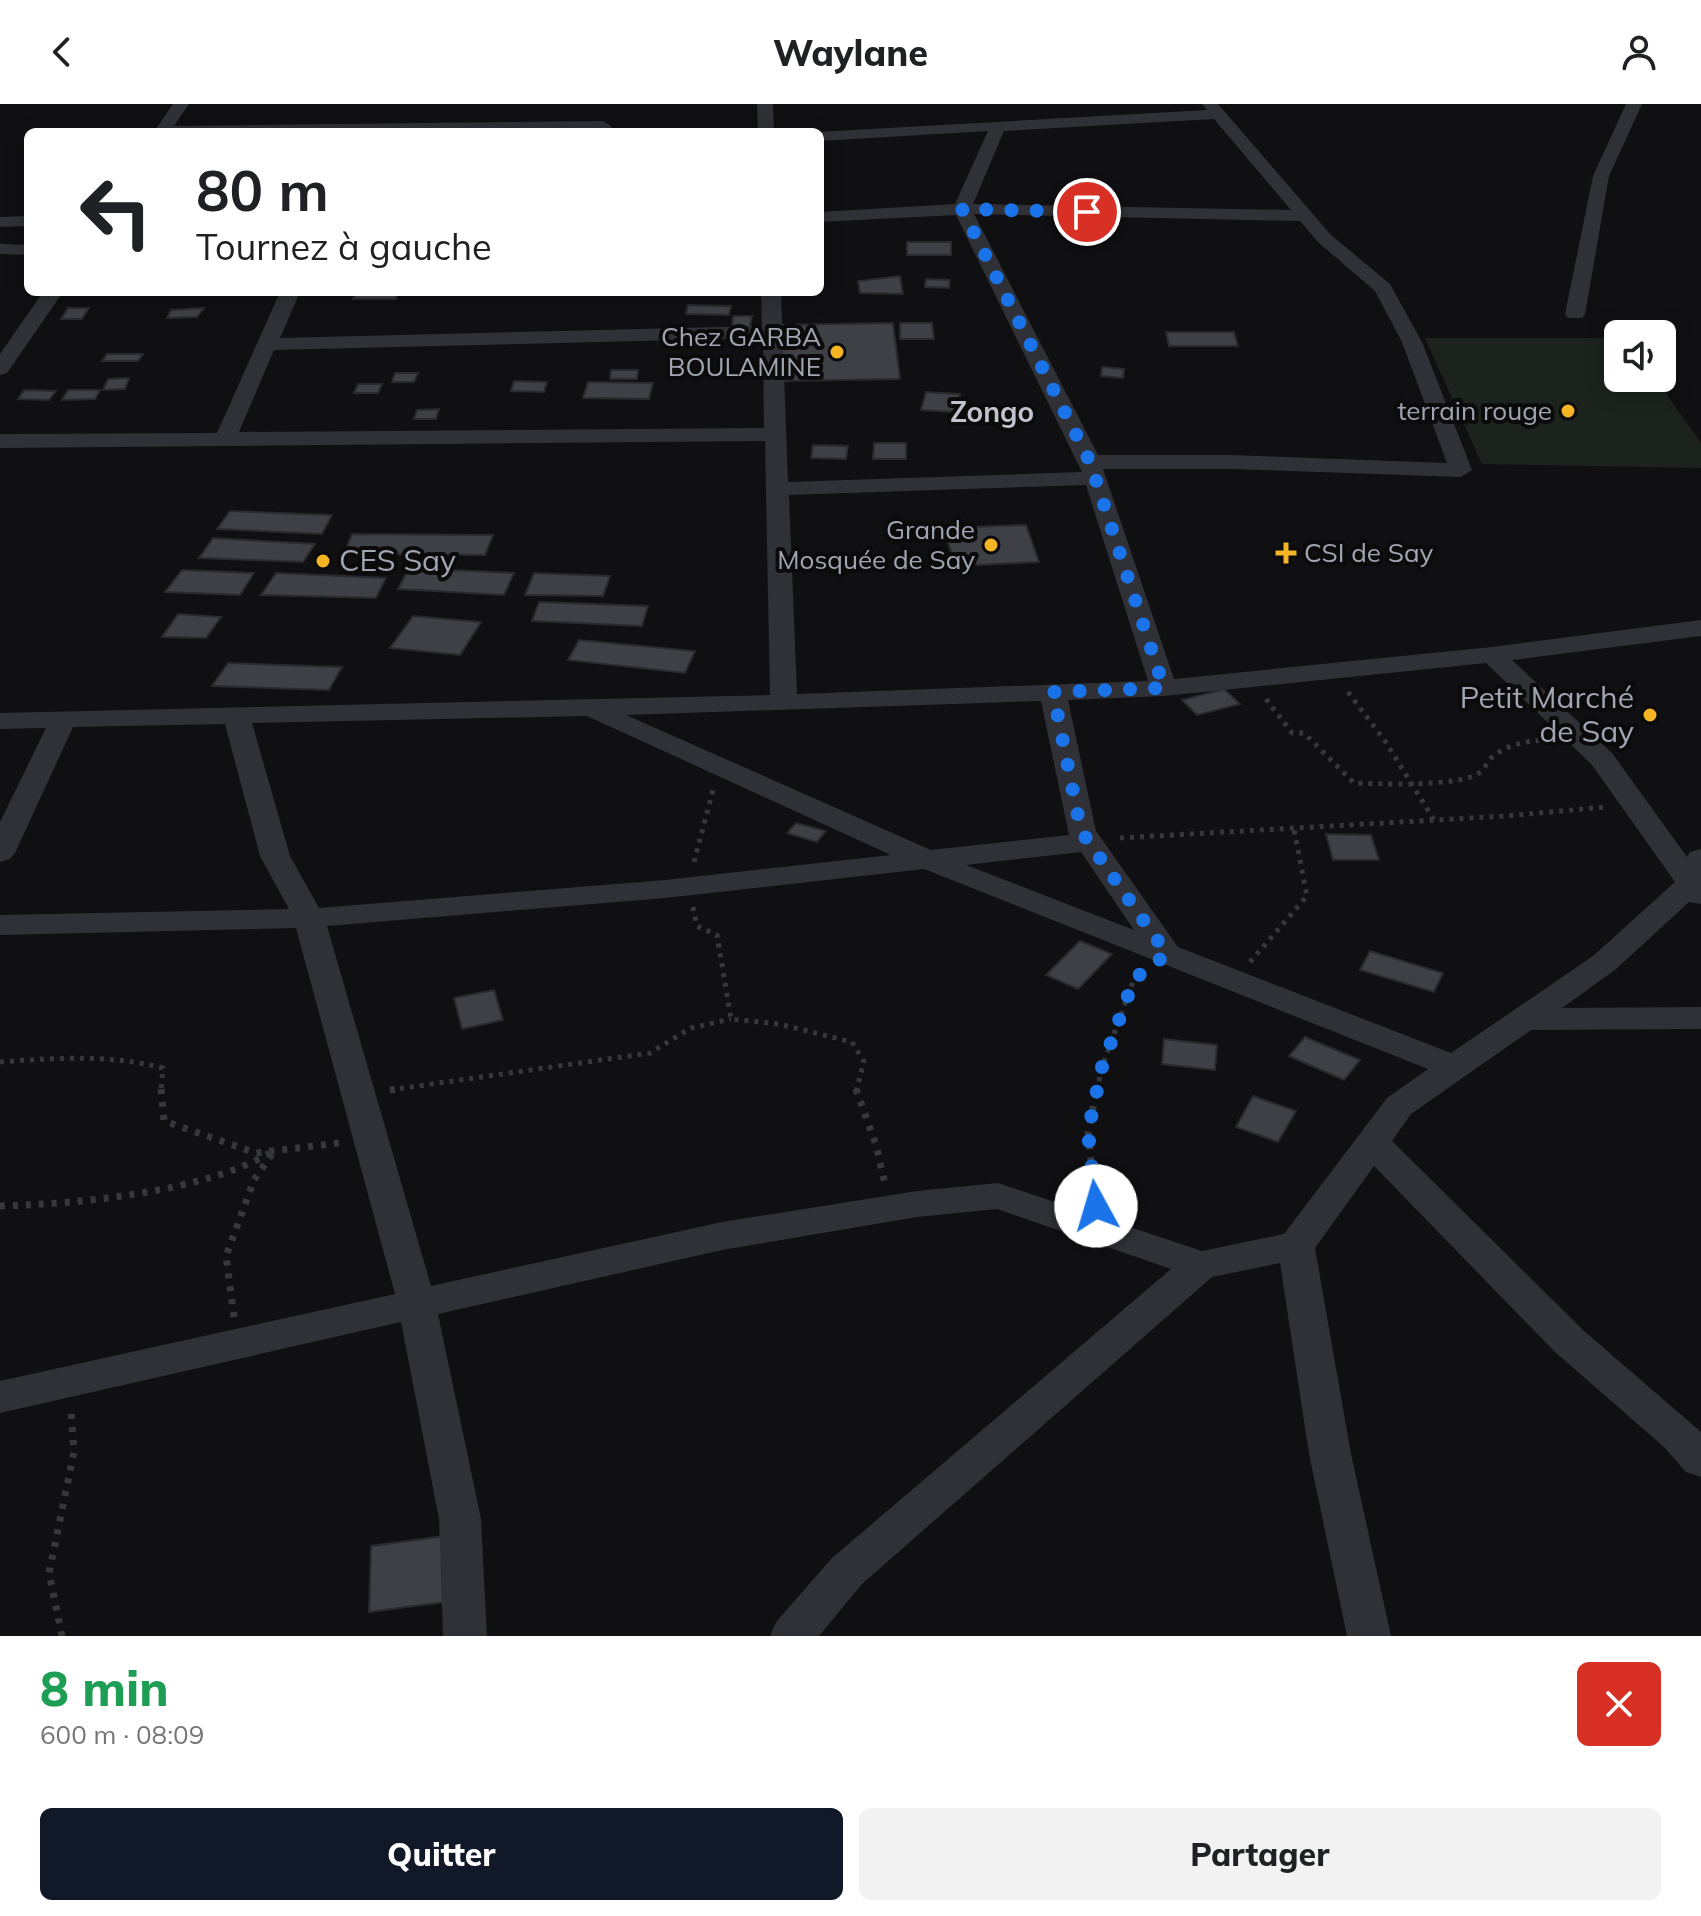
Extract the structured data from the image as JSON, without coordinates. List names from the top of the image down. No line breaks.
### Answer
{"districts":["Zongo"],"places":{"other":["Chez GARBA BOULAMINE","terrain rouge","Grande Mosquée de Say","CES Say","Petit Marché de Say"],"health":["CSI de Say"]},"page":{"header":"Waylane","turn":["80 m","Tournez à gauche"],"heading":["8 min","600 m · 08:09"],"buttons":["Quitter","Partager"]}}
